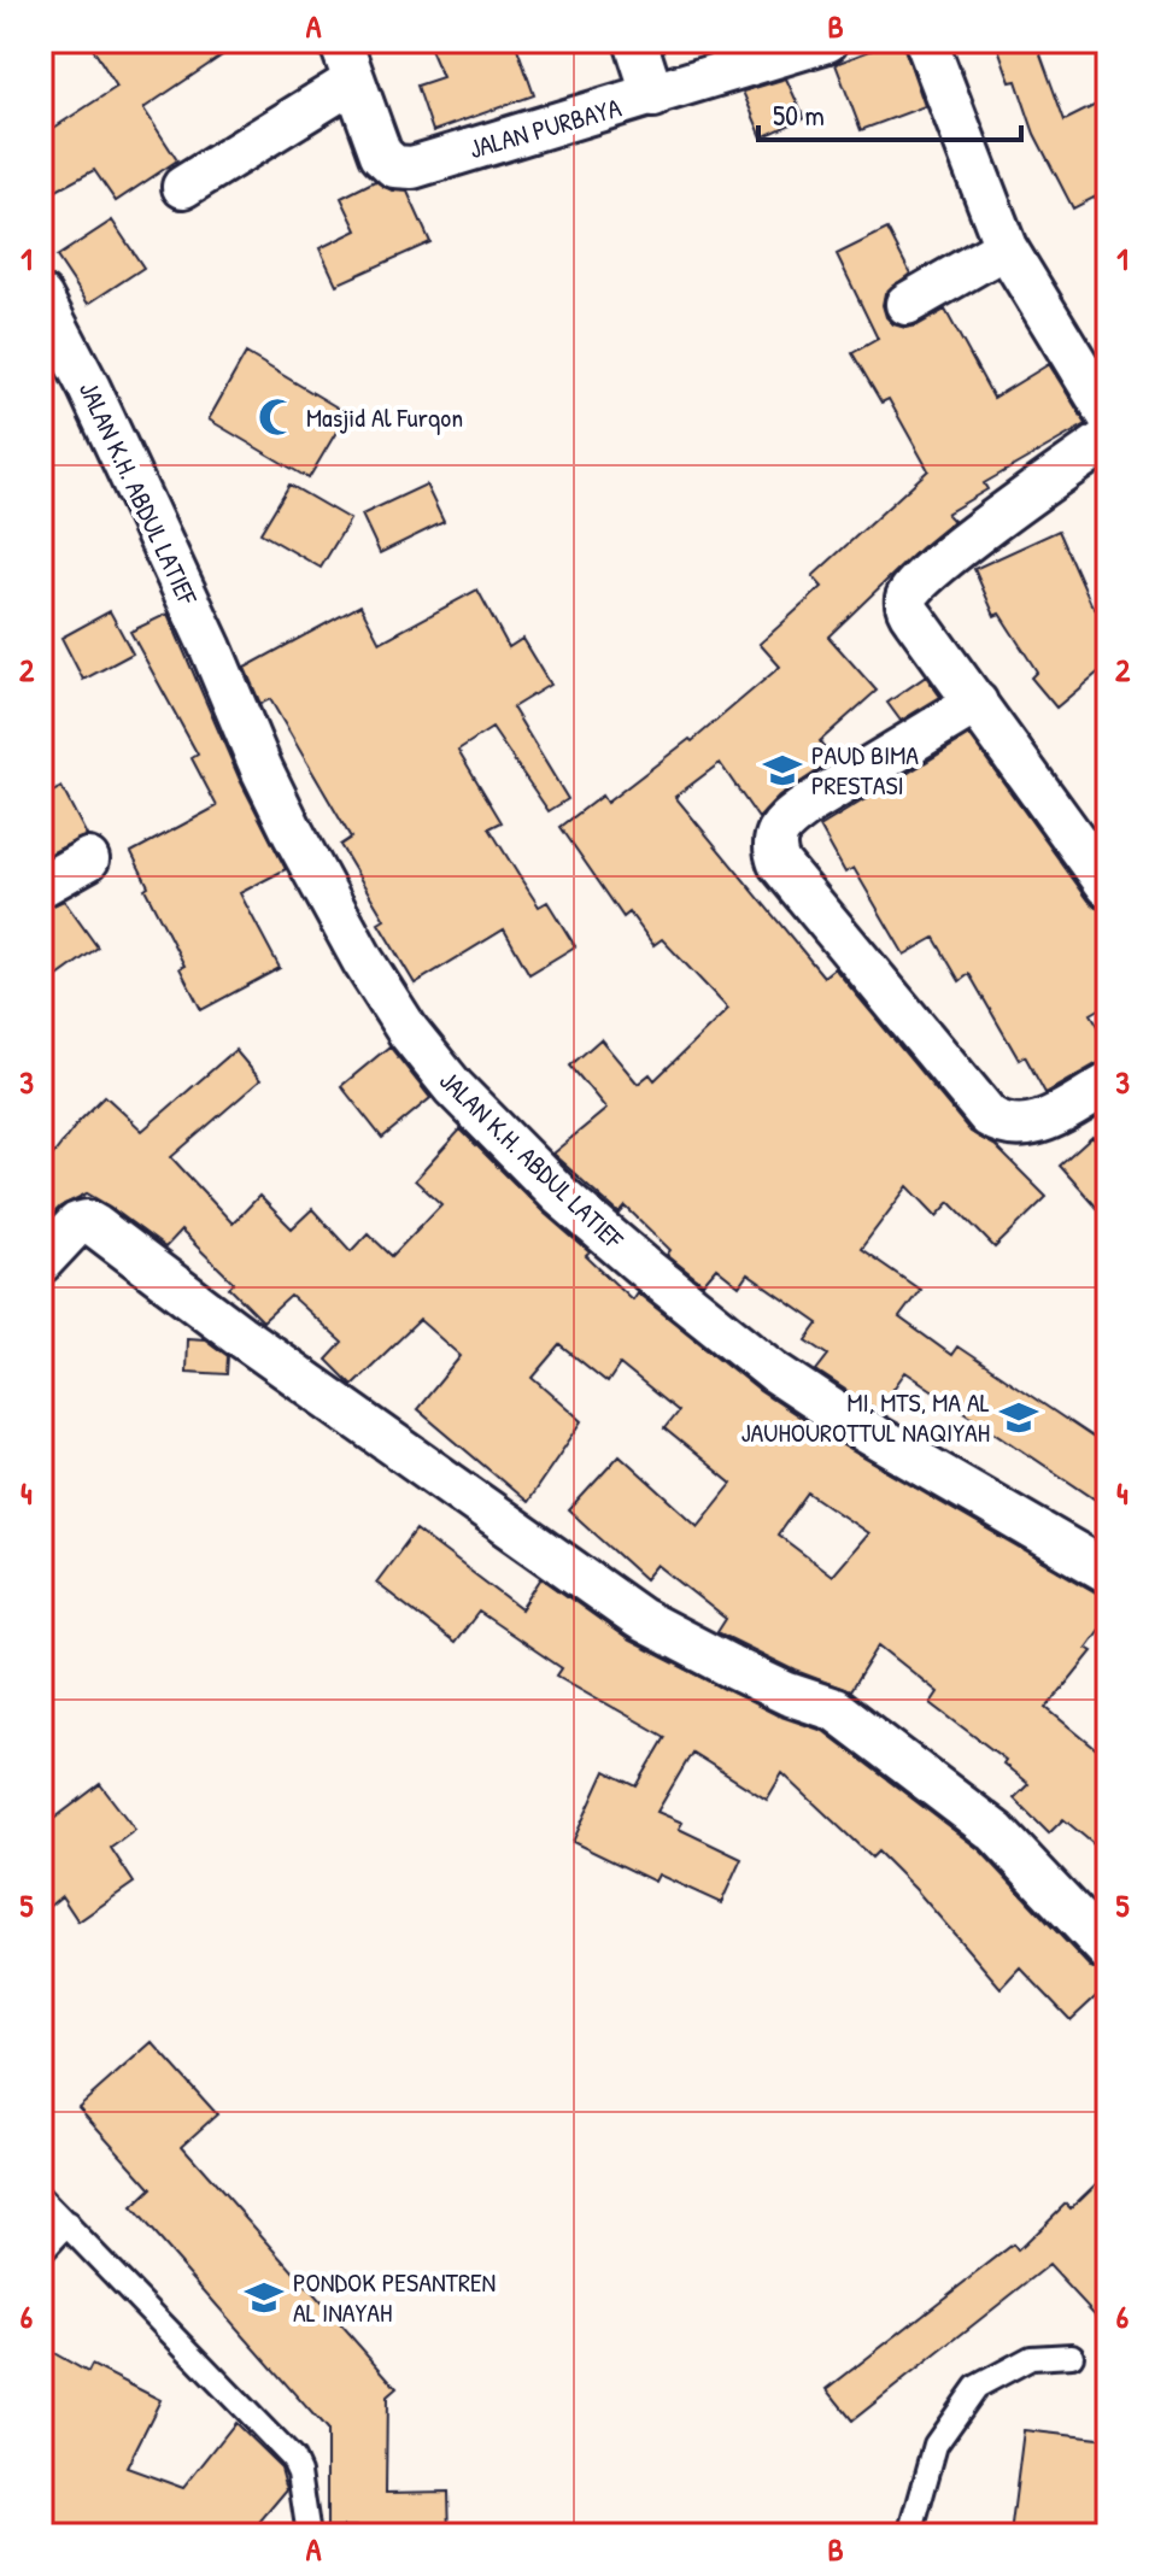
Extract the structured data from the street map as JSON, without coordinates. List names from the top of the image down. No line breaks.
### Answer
{"streets":{"street":["JALAN PURBAYA","JALAN K.H. ABDUL LATIEF"]},"places":{"mosque":["Masjid Al Furqon"],"school or university":["PAUD BIMA PRESTASI","MI, MTS, MA AL JAUHOUROTTUL NAQIYAH","PONDOK PESANTREN AL INAYAH"]},"scale_bar":"50 m","grid":{"columns":["A","B"],"rows":["1","2","3","4","5","6"]}}
